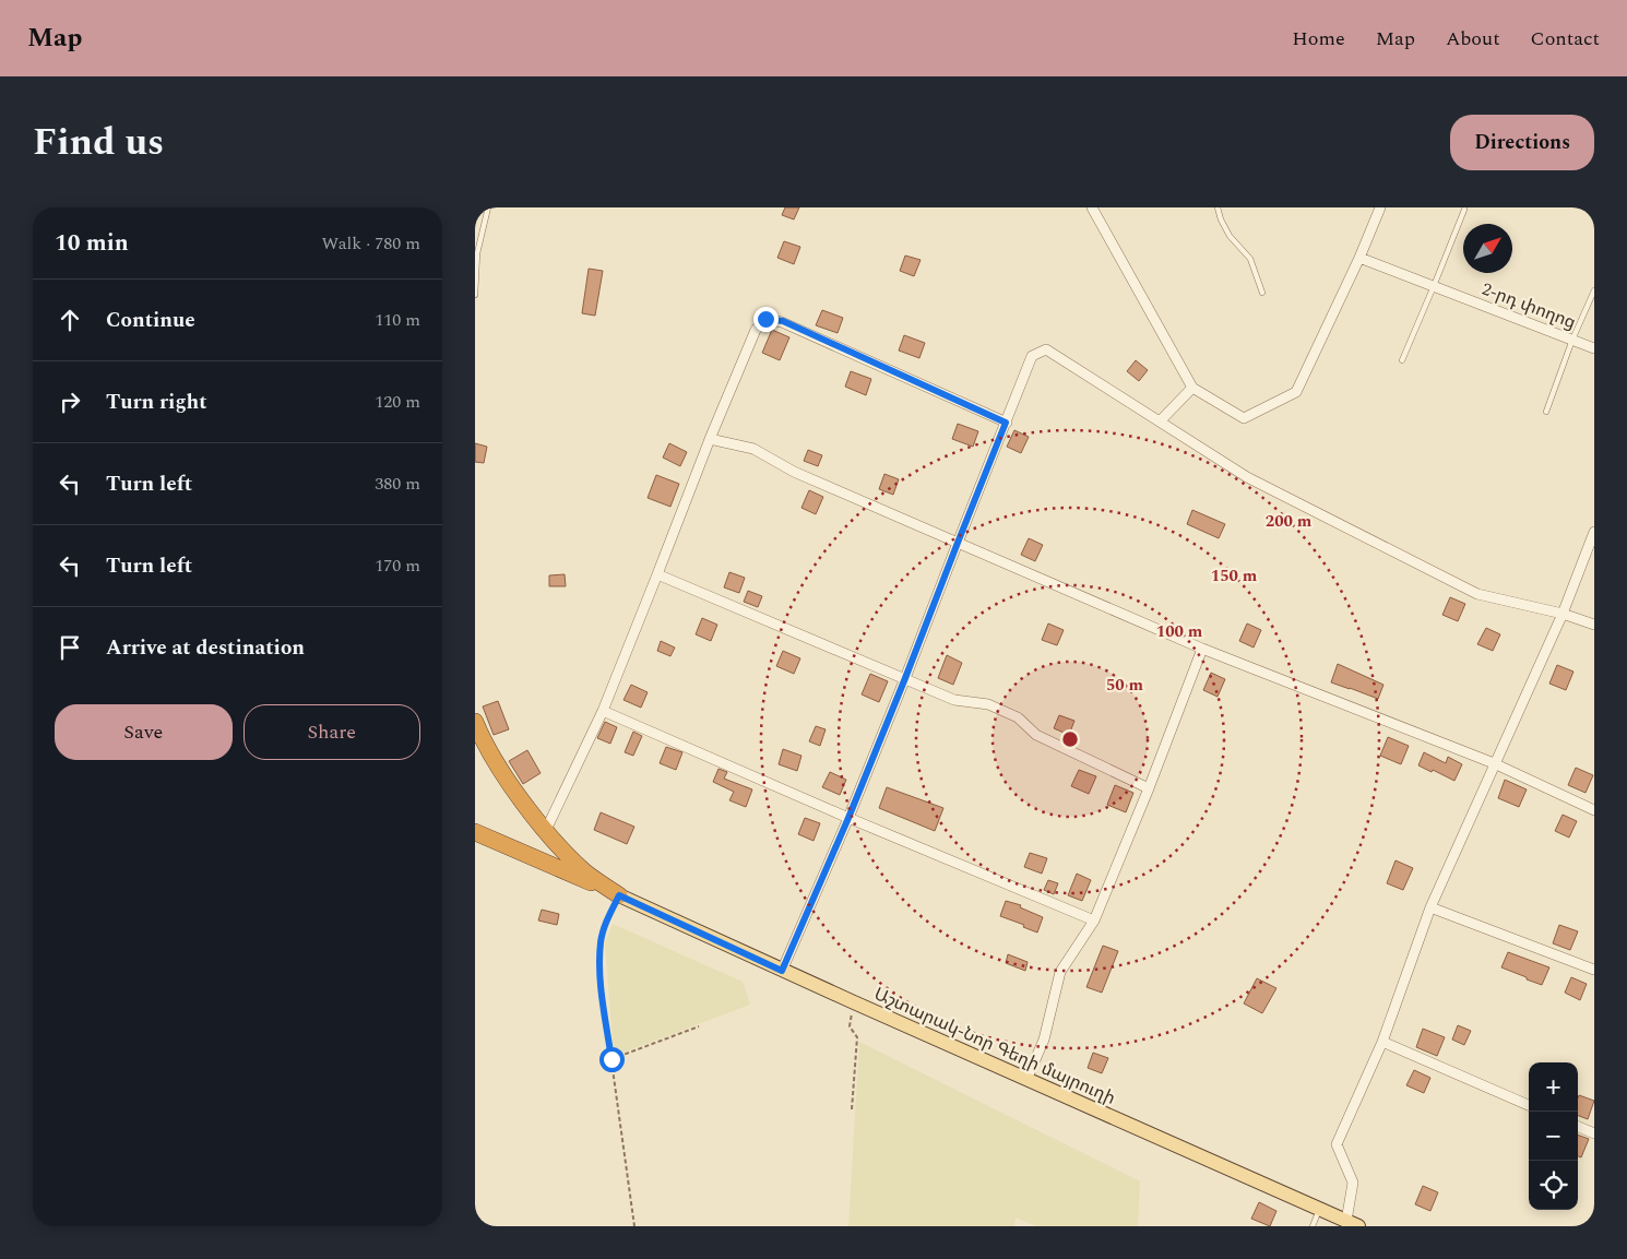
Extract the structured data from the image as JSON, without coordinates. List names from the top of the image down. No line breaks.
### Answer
{"streets":{"main road":["Աշտարակ-Նոր Գեղի մայրուղի"],"street":["2-րդ փողոց"]},"north":"top right","page":{"header":"Map","nav":["Home","Map","About","Contact"],"title":"Find us","buttons":["Directions",["Save","Share"]],"heading":["10 min","Walk · 780 m"],"list":[["Continue","110 m"],["Turn right","120 m"],["Turn left","380 m"],["Turn left","170 m"],"Arrive at destination"],"map_buttons":["+","−"]},"rings":["200 m","150 m","100 m","50 m"]}
